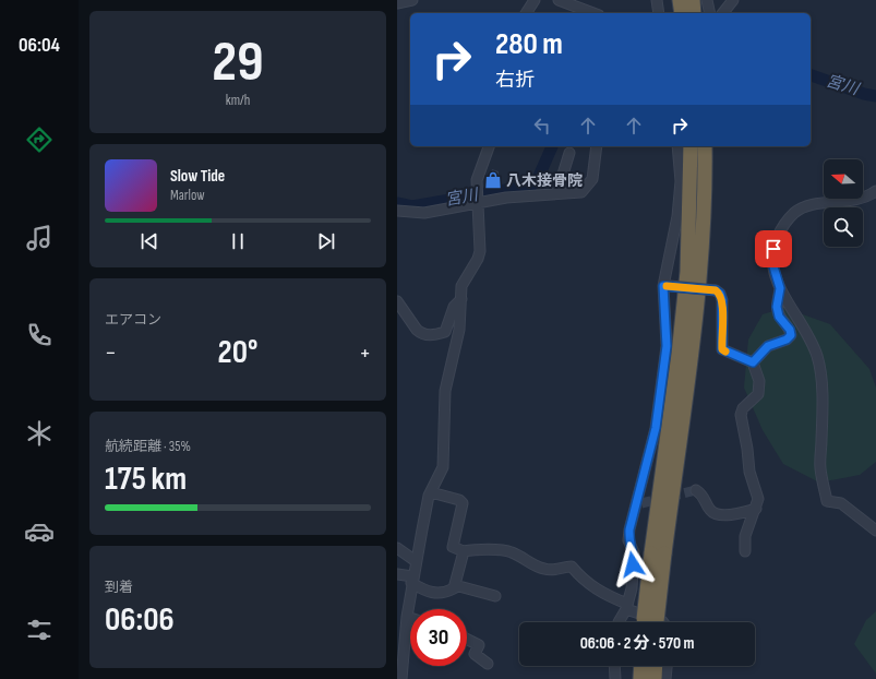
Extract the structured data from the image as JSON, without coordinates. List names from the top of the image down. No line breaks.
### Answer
{"water":["宮川"],"places":{"shop":["八木接骨院"]},"north":"left","page":{"tabs":"06:04","tile":[["29","km/h"],"エアコン",["航続距離 · 35%","175 km"],["到着","06:06"]],"turn":["280 m","右折"],"song":["Slow Tide","Marlow"],"heat":["−","20°","+"],"limit":"30","trip":"06:06 · 2 分 · 570 m"}}
